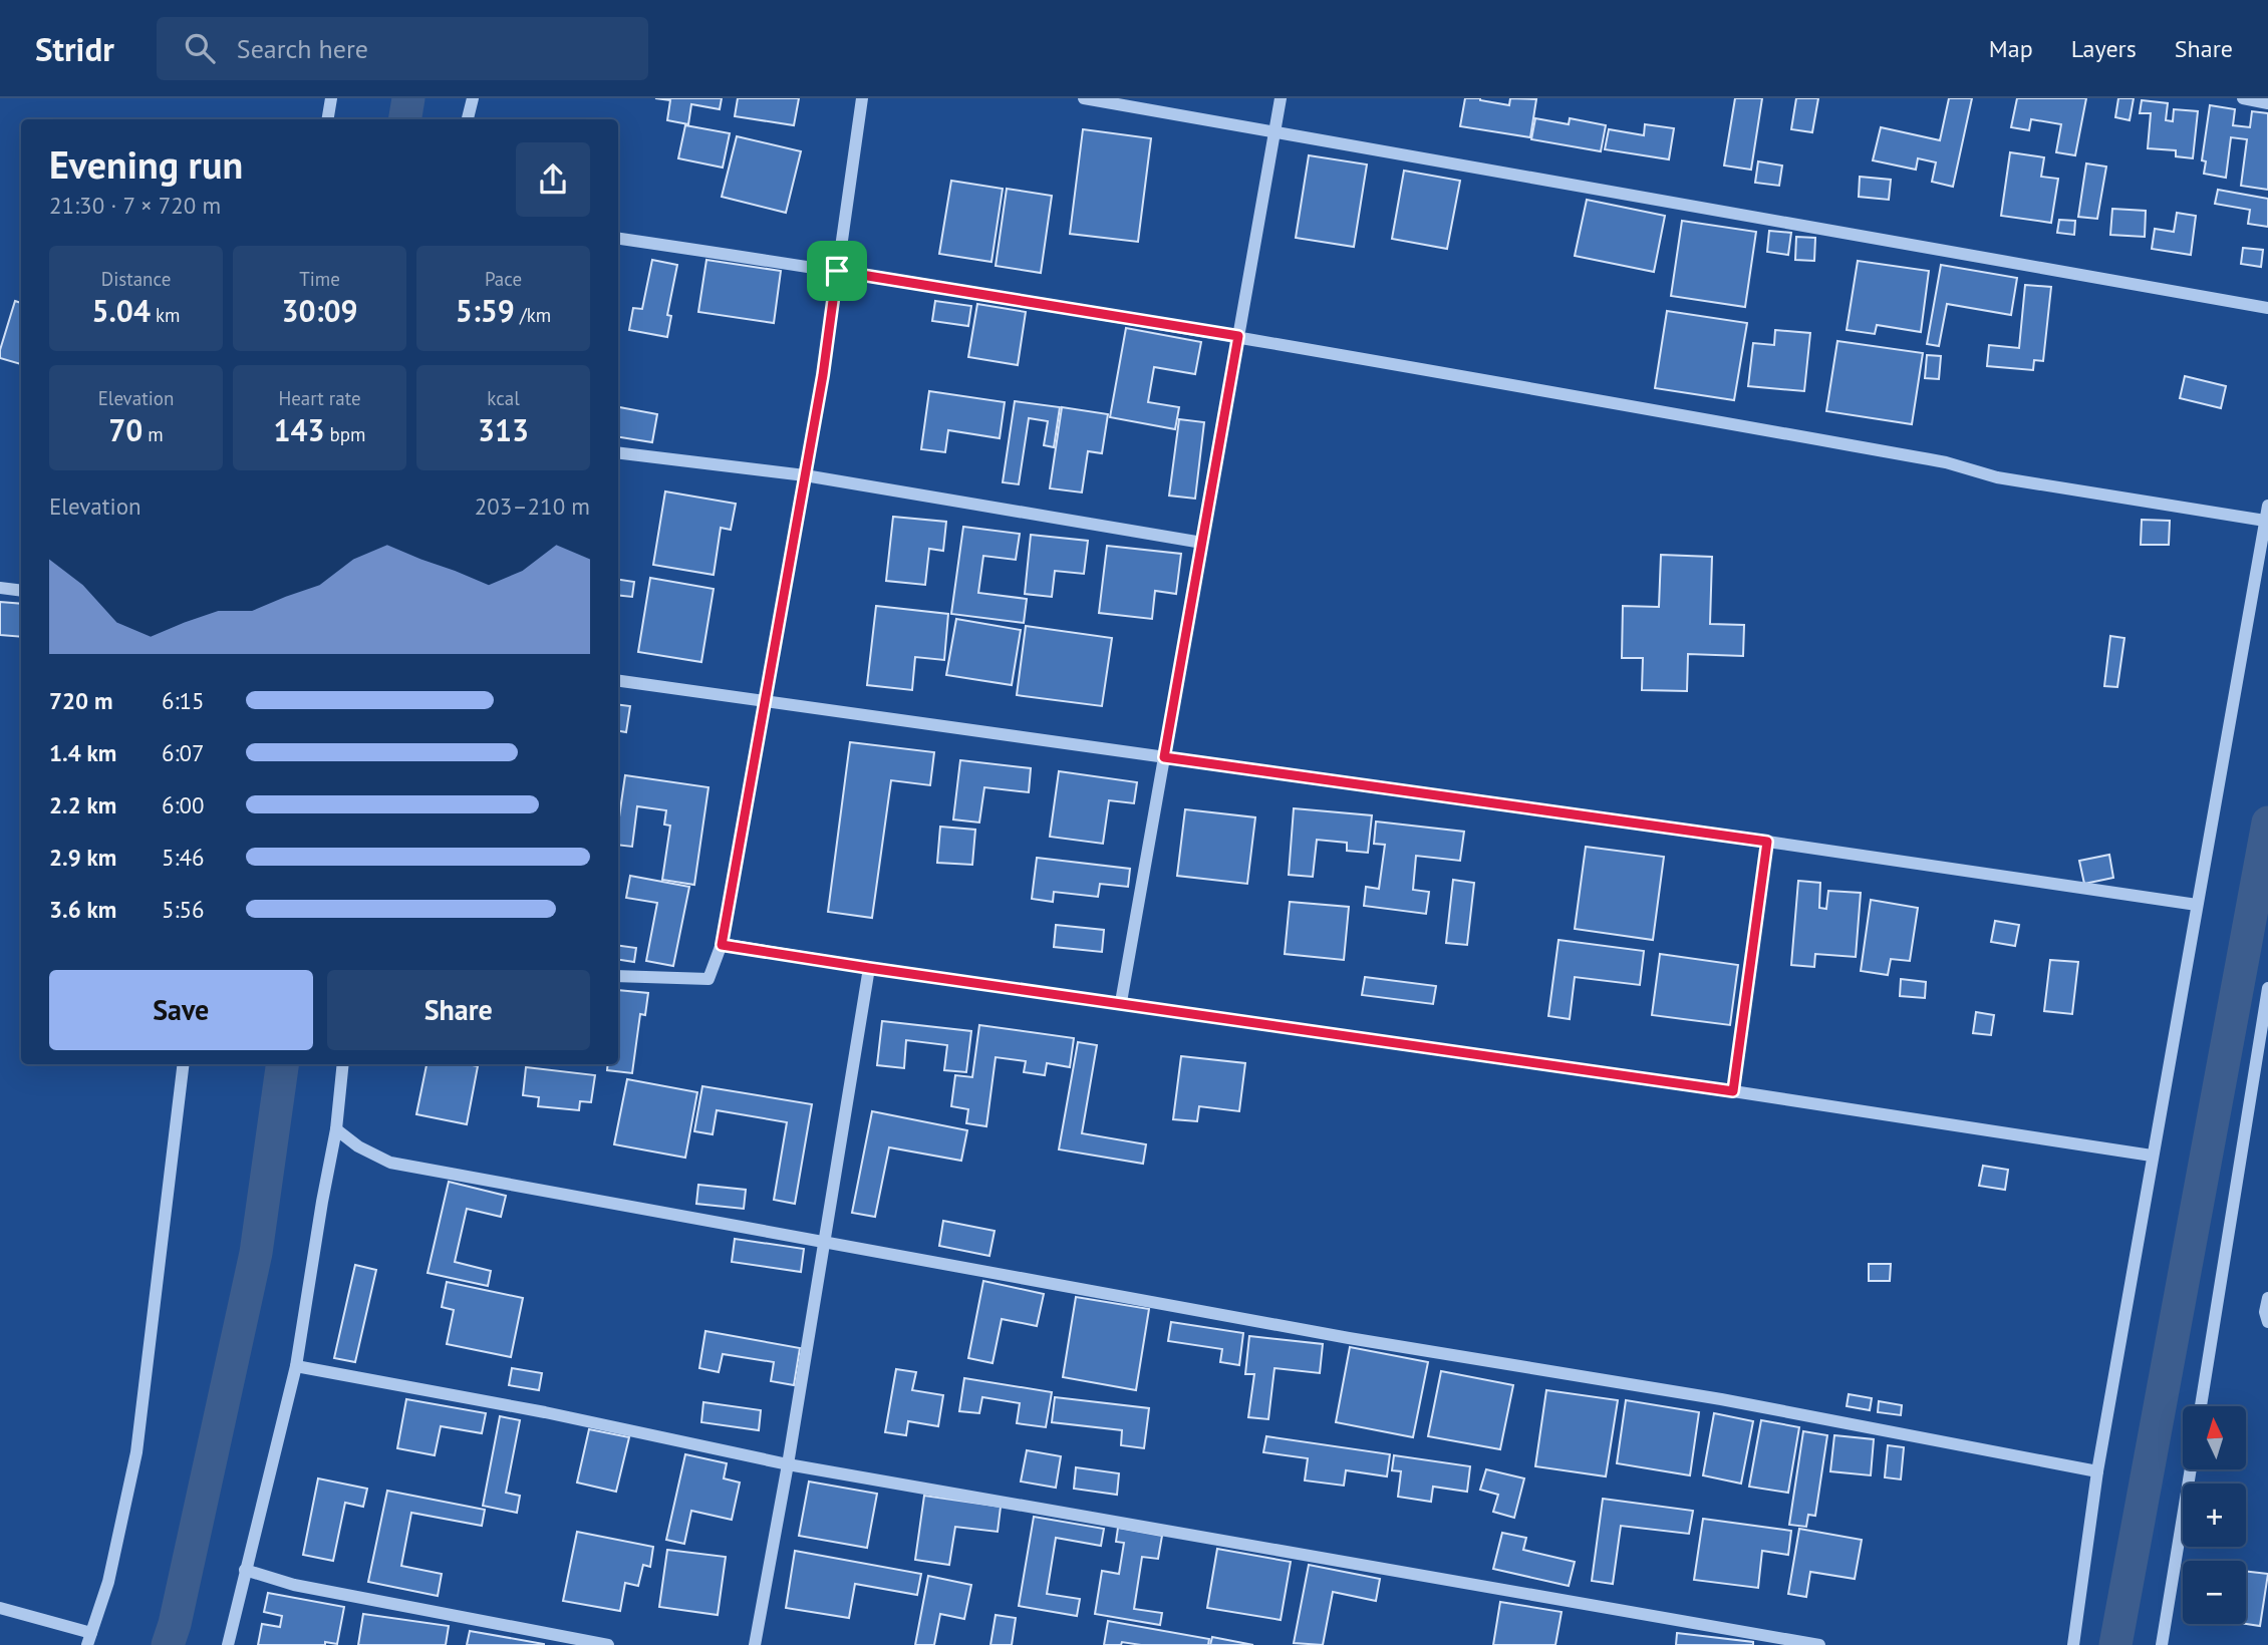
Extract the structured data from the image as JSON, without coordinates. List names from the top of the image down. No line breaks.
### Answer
{"north":"top","page":{"header":"Stridr","search":"Search here","nav":["Map","Layers","Share"],"heading":["Evening run","21:30 · 7 × 720 m"],"stats":[["Distance","5.04 km"],["Time","30:09"],["Pace","5:59 /km"],["Elevation","70 m"],["Heart rate","143 bpm"],["kcal","313"]],"chart":["Elevation","203–210 m"],"list":[{"name":"720 m","note":"6:15"},{"name":"1.4 km","note":"6:07"},{"name":"2.2 km","note":"6:00"},{"name":"2.9 km","note":"5:46"},{"name":"3.6 km","note":"5:56"}],"buttons":["Save","Share"],"map_buttons":["+","−"]}}
